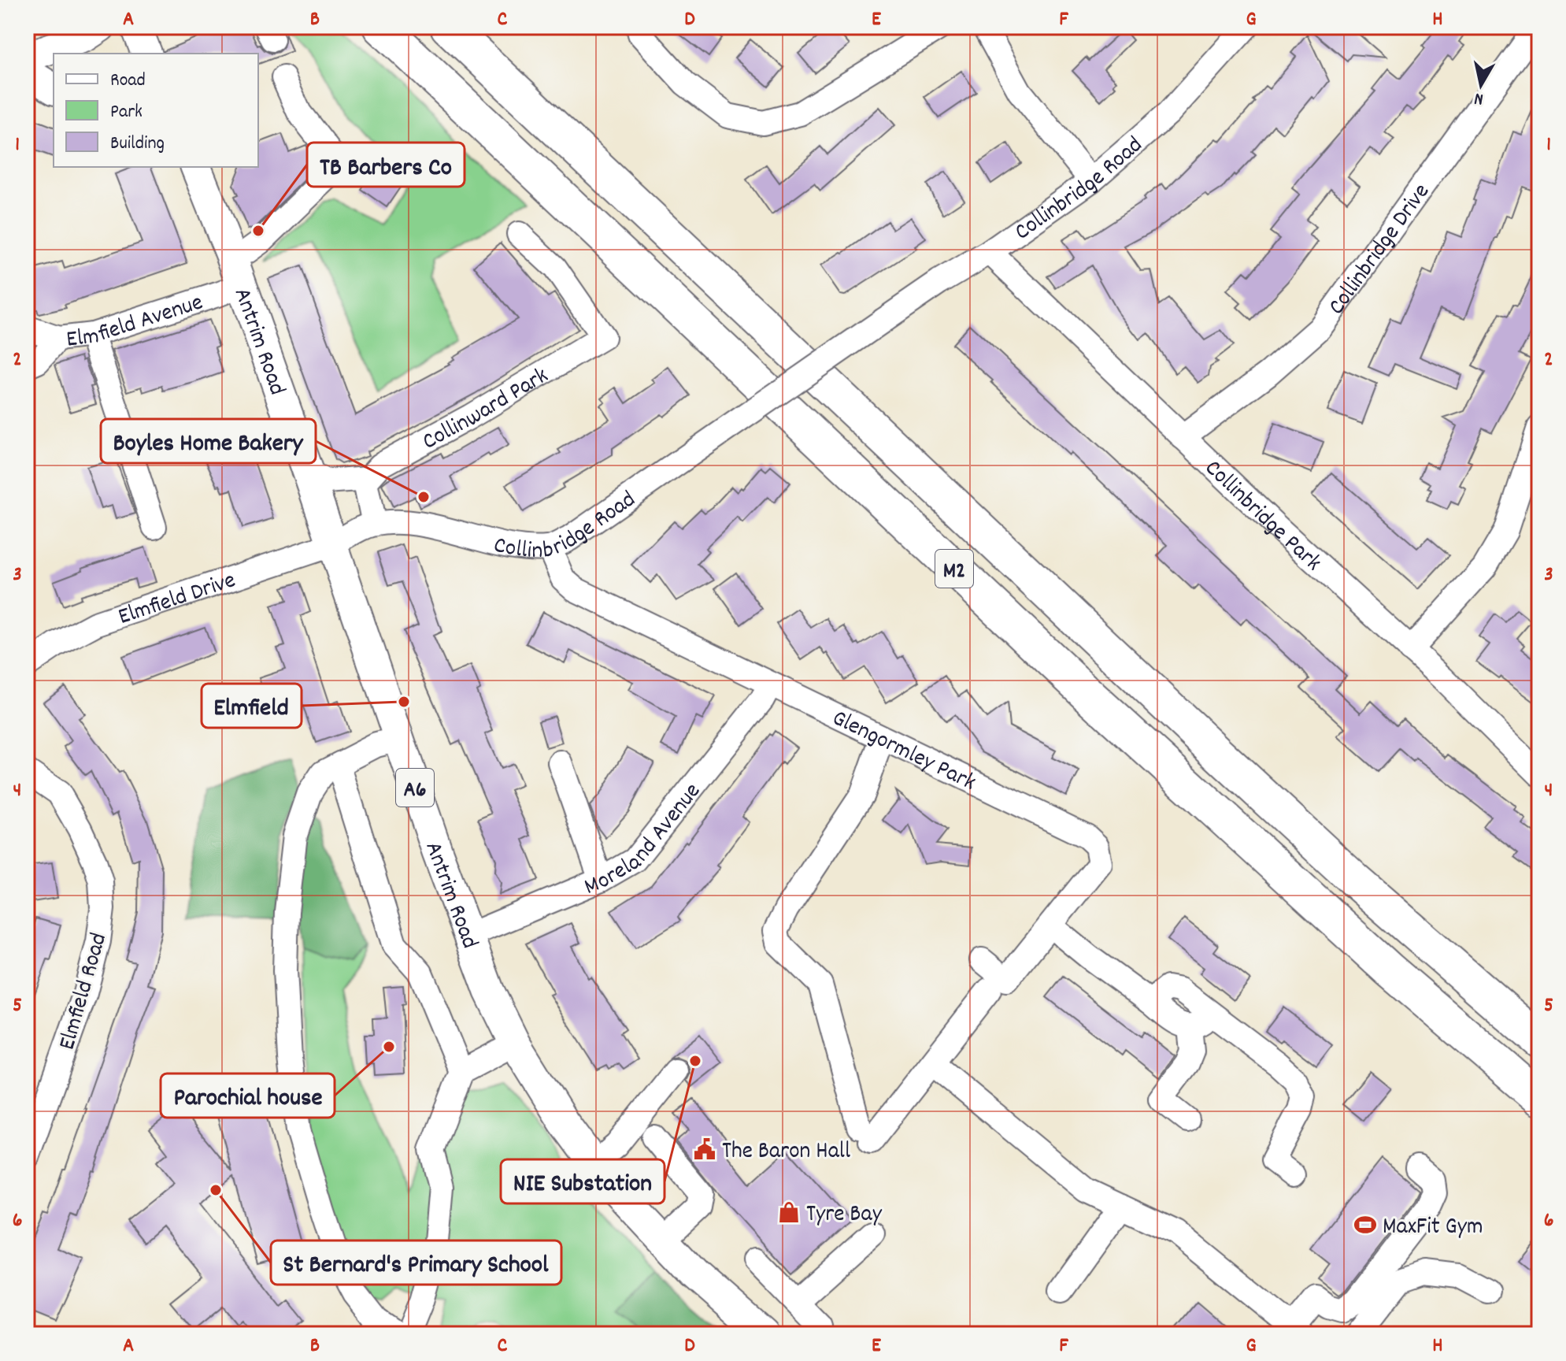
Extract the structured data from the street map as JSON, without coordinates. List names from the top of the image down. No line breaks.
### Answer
{"streets":{"highway":["M2"],"main road":["Antrim Road","A6"],"street":["Collinbridge Road","Collinbridge Drive","Elmfield Avenue","Collinward Park","Collinbridge Park","Elmfield Drive","Glengormley Park","Moreland Avenue","Elmfield Road"]},"crossings":[["Collinbridge Road","Antrim Road"],["Collinbridge Road","Collinbridge Park"],["Collinbridge Road","Elmfield Drive"],["Collinbridge Road","Glengormley Park"],["Collinbridge Drive","Collinbridge Park"],["Elmfield Avenue","Antrim Road"],["Antrim Road","Elmfield Drive"],["Antrim Road","Moreland Avenue"],["Glengormley Park","Moreland Avenue"]],"places":{"other":["TB Barbers Co","Boyles Home Bakery","Elmfield","Parochial house","NIE Substation","St Bernard's Primary School"],"public building":["The Baron Hall"],"shop":["Tyre Bay"],"sports":["MaxFit Gym"]},"legend":["Road","Park","Building"],"north":"bottom","grid":{"columns":["A","B","C","D","E","F","G","H"],"rows":["1","2","3","4","5","6"]}}
